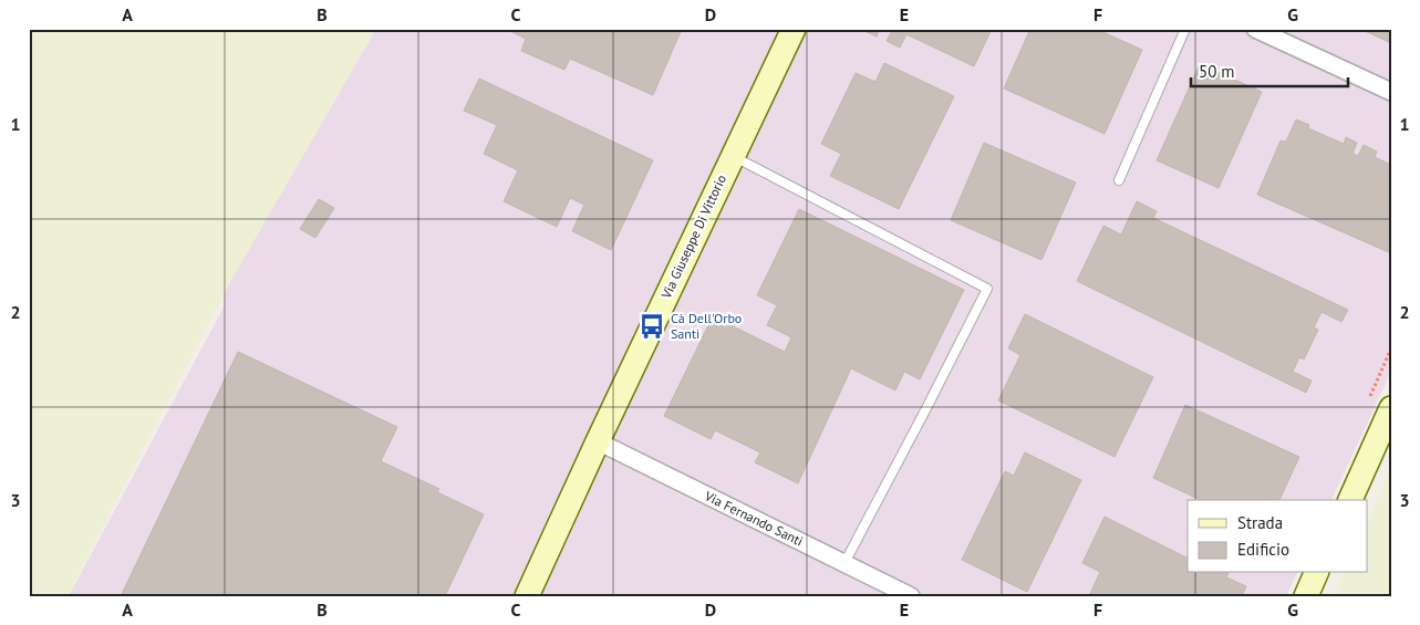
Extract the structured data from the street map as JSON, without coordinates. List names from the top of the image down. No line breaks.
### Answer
{"streets":{"street":["Via Giuseppe Di Vittorio","Via Fernando Santi"]},"crossings":[["Via Giuseppe Di Vittorio","Via Fernando Santi"]],"places":{"bus stop":["Cà Dell'Orbo Santi"]},"legend":["Strada","Edificio"],"scale_bar":"50 m","grid":{"columns":["A","B","C","D","E","F","G"],"rows":["1","2","3"]}}
